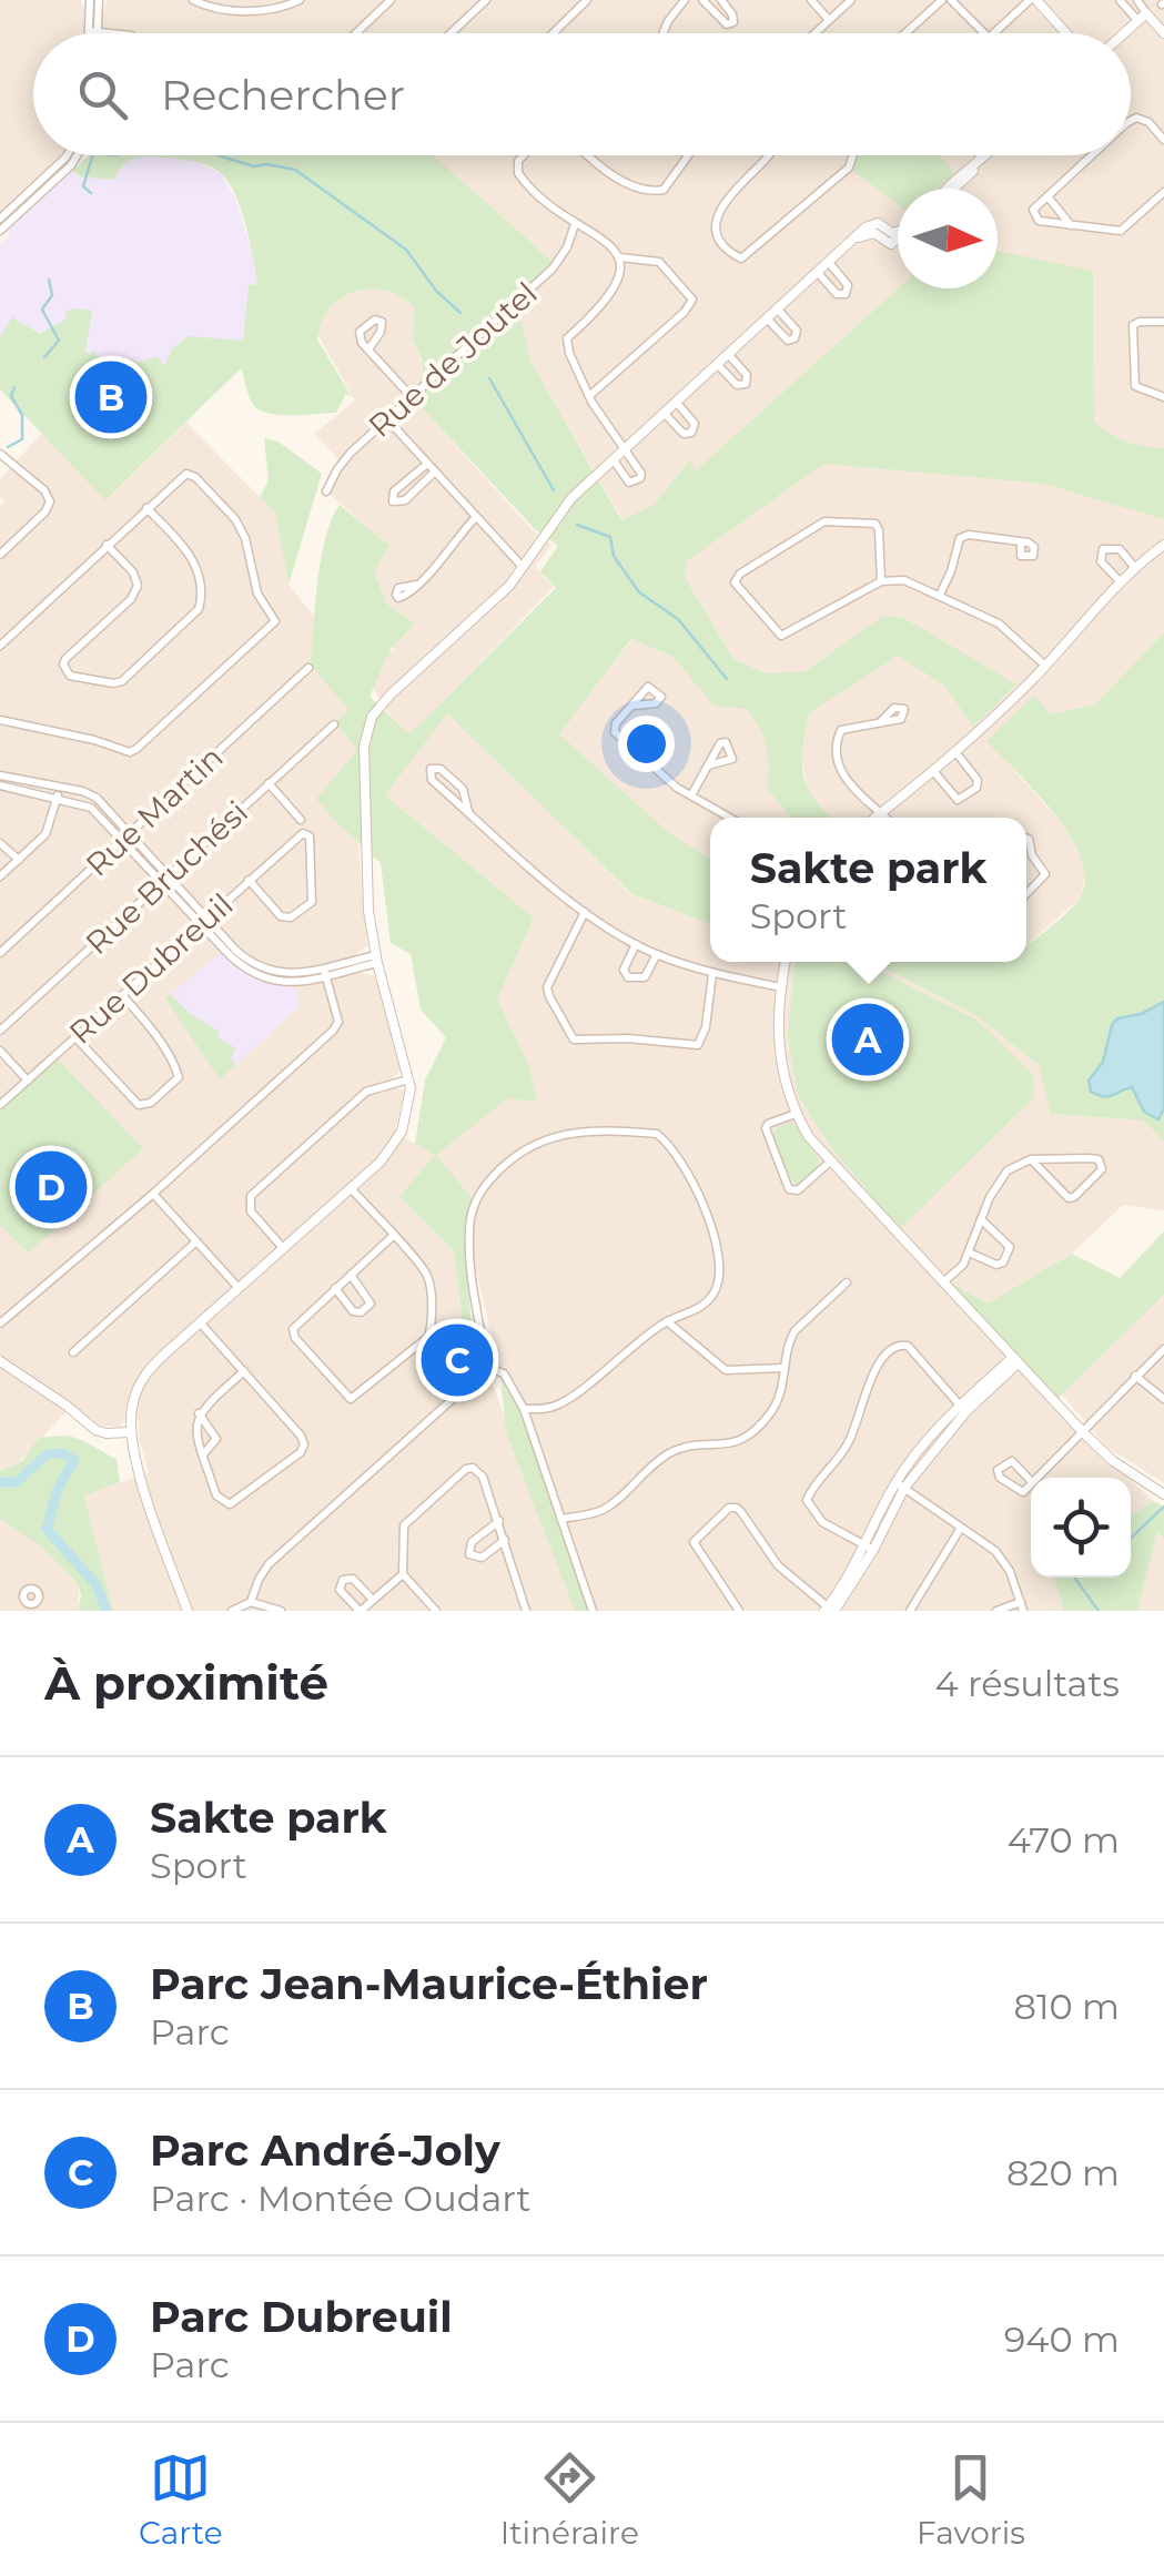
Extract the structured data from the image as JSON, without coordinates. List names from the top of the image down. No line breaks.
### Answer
{"streets":{"street":["Rue de Joutel","Rue Martin","Rue Bruchési","Rue Dubreuil"]},"north":"right","page":{"search":"Rechercher","pins":["B","A","D","C"],"popup":["Sakte park","Sport"],"heading":["À proximité","4 résultats"],"list":[{"mark":"A","name":"Sakte park","note":"Sport","value":"470 m"},{"mark":"B","name":"Parc Jean-Maurice-Éthier","note":"Parc","value":"810 m"},{"mark":"C","name":"Parc André-Joly","note":"Parc · Montée Oudart","value":"820 m"},{"mark":"D","name":"Parc Dubreuil","note":"Parc","value":"940 m"}],"nav":["Carte","Itinéraire","Favoris"]}}
